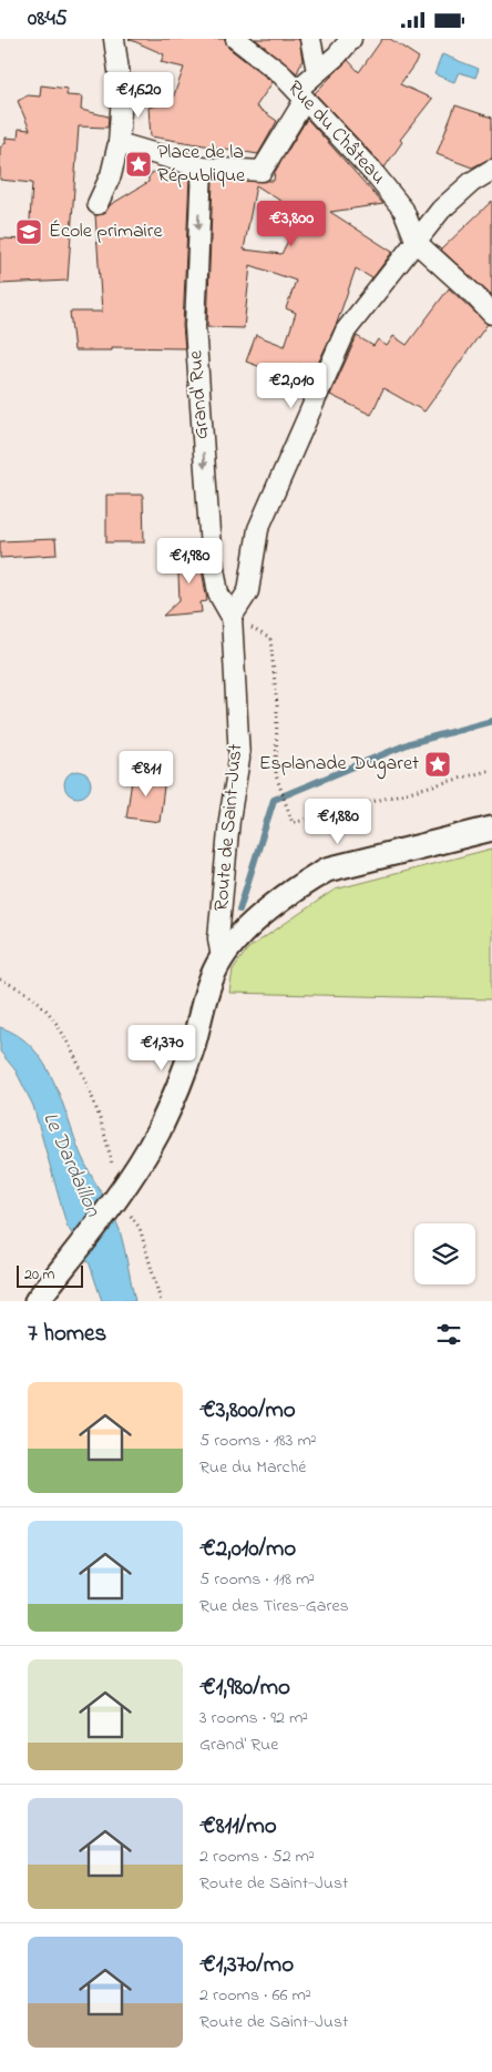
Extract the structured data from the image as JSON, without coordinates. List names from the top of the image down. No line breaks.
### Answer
{"streets":{"street":["Rue du Château","Grand' Rue","Route de Saint-Just"]},"crossings":[["Grand' Rue","Route de Saint-Just"]],"one_way":["Grand' Rue"],"water":["Le Dardaillon"],"places":{"place":["Place de la République","Esplanade Dugaret"],"school or university":["École primaire"]},"scale_bar":"20 m","page":{"status":"08:45","price":["€1,620","€3,800","€2,010","€1,980","€811","€1,880","€1,370"],"scale":"20 m","heading":"7 homes","list":[{"name":"€3,800/mo","note":"5 rooms · 183 m² · Rue du Marché"},{"name":"€2,010/mo","note":"5 rooms · 118 m² · Rue des Tires-Gares"},{"name":"€1,980/mo","note":"3 rooms · 92 m² · Grand' Rue"},{"name":"€811/mo","note":"2 rooms · 52 m² · Route de Saint-Just"},{"name":"€1,370/mo","note":"2 rooms · 66 m² · Route de Saint-Just"}]}}
